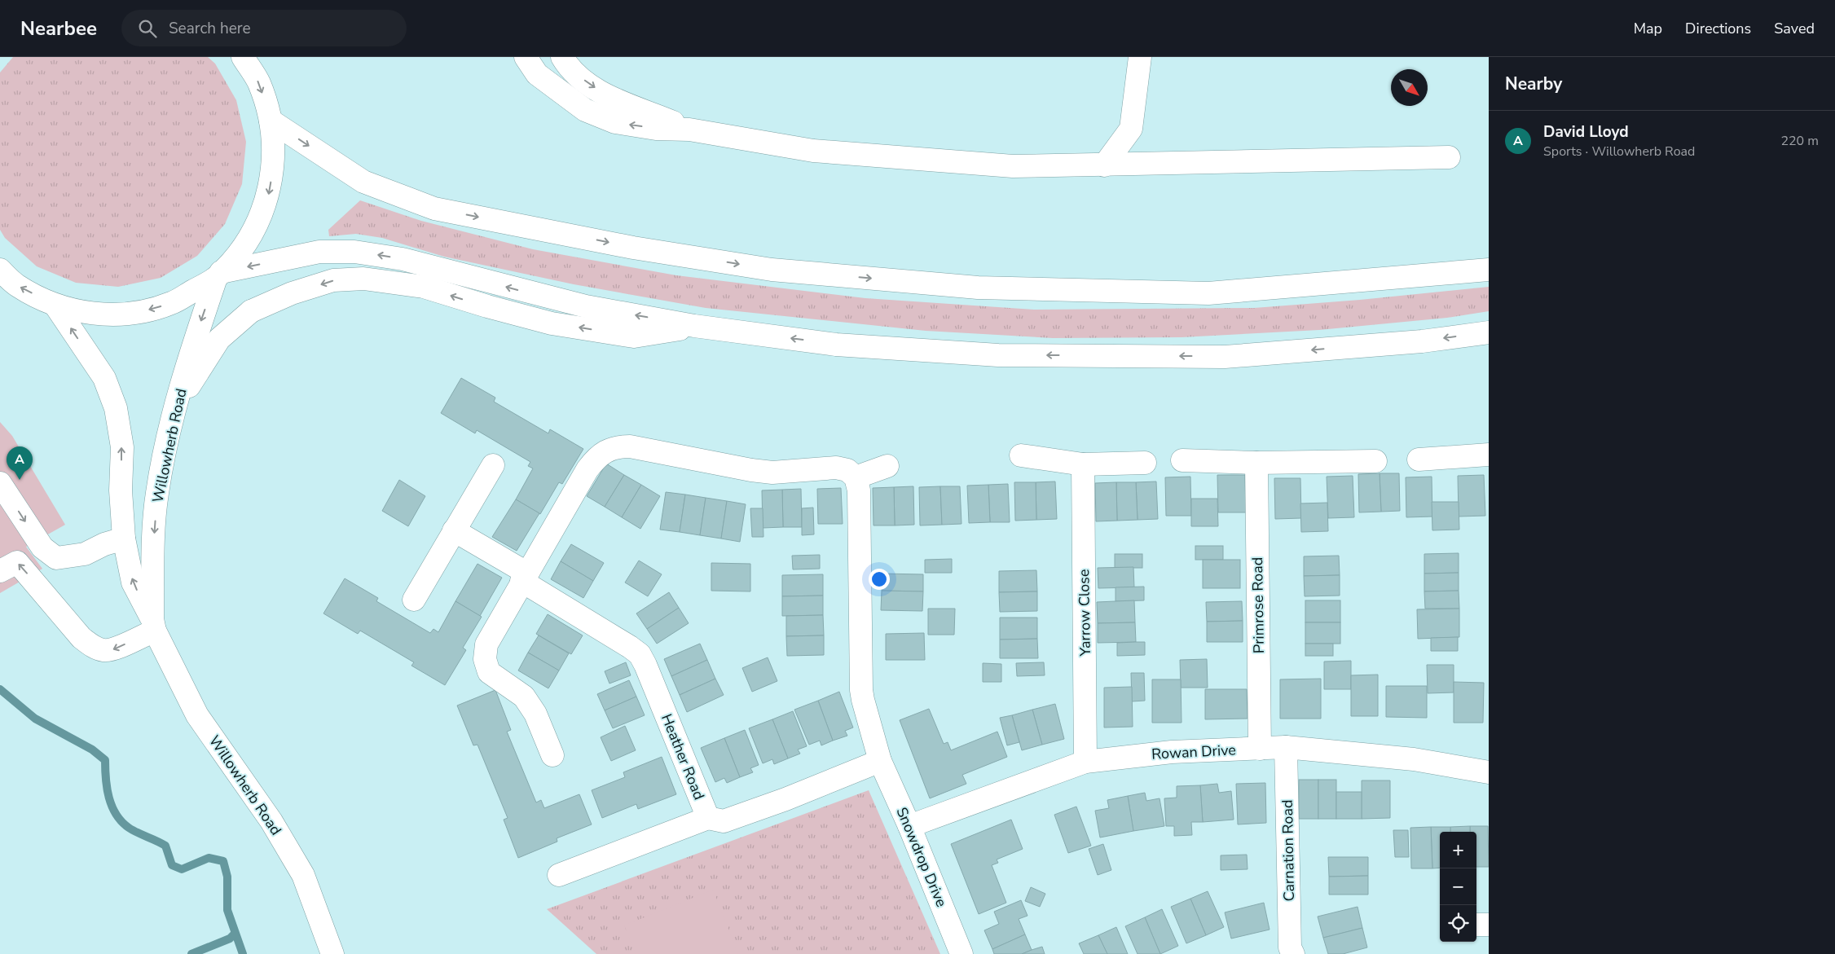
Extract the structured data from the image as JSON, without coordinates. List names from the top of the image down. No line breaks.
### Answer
{"streets":{"main road":["Willowherb Road","Primrose Road","Yarrow Close","Rowan Drive","Heather Road","Carnation Road","Snowdrop Drive"]},"crossings":[["Primrose Road","Rowan Drive"],["Yarrow Close","Rowan Drive"],["Rowan Drive","Carnation Road"],["Rowan Drive","Snowdrop Drive"],["Heather Road","Snowdrop Drive"]],"north":"bottom right","page":{"header":"Nearbee","search":"Search here","nav":["Map","Directions","Saved"],"heading":"Nearby","list":[{"mark":"A","name":"David Lloyd","note":"Sports · Willowherb Road","value":"220 m"}],"pins":"A","map_buttons":["+","−"]}}
